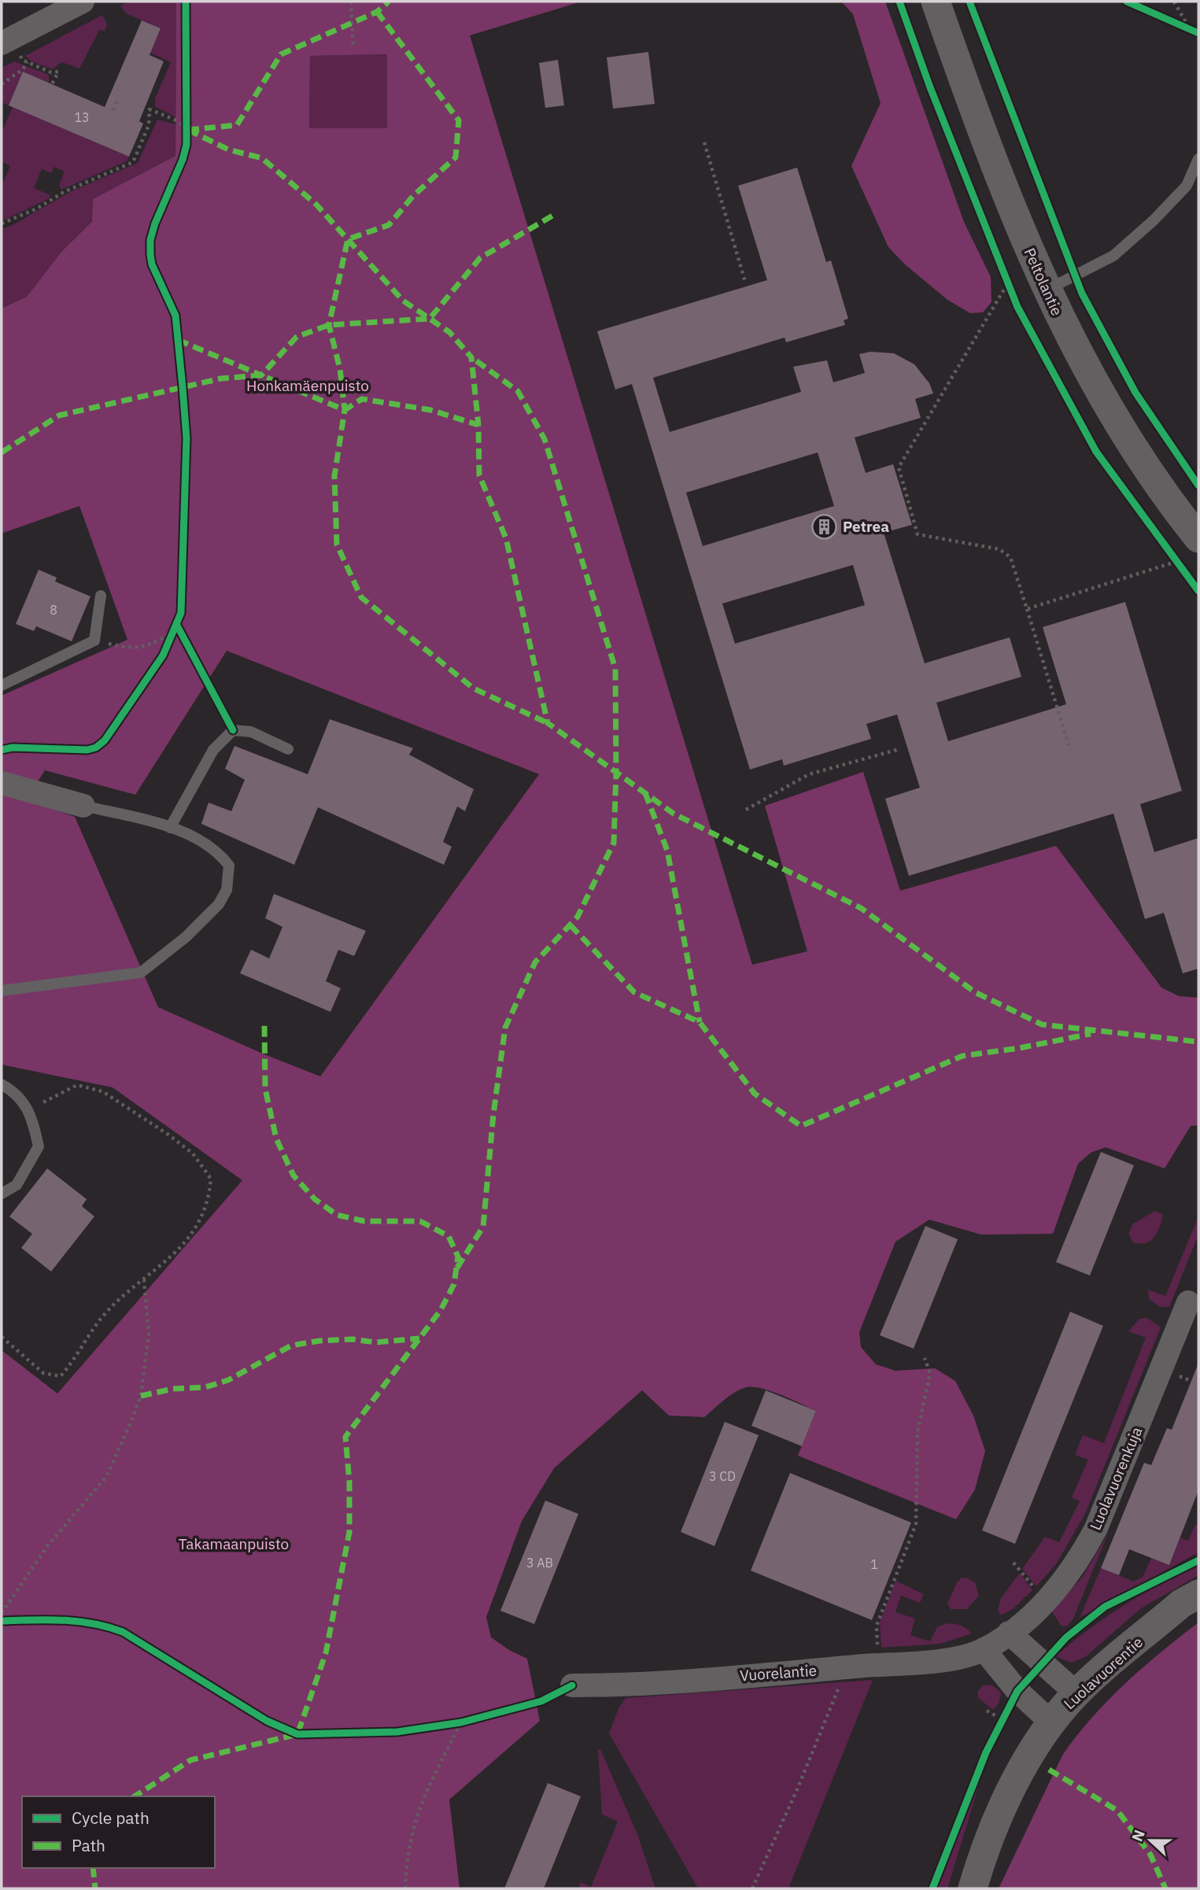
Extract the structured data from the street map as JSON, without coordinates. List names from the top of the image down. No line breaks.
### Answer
{"streets":{"street":["Peltolantie","Luolavuorenkuja","Vuorelantie","Luolavuorentie"]},"crossings":[["Luolavuorenkuja","Vuorelantie"]],"parks":["Honkamäenpuisto","Takamaanpuisto"],"places":{"building":["Petrea"]},"house_numbers":["13","8","3 CD","3 AB","1"],"legend":["Cycle path","Path"],"north":"left"}
